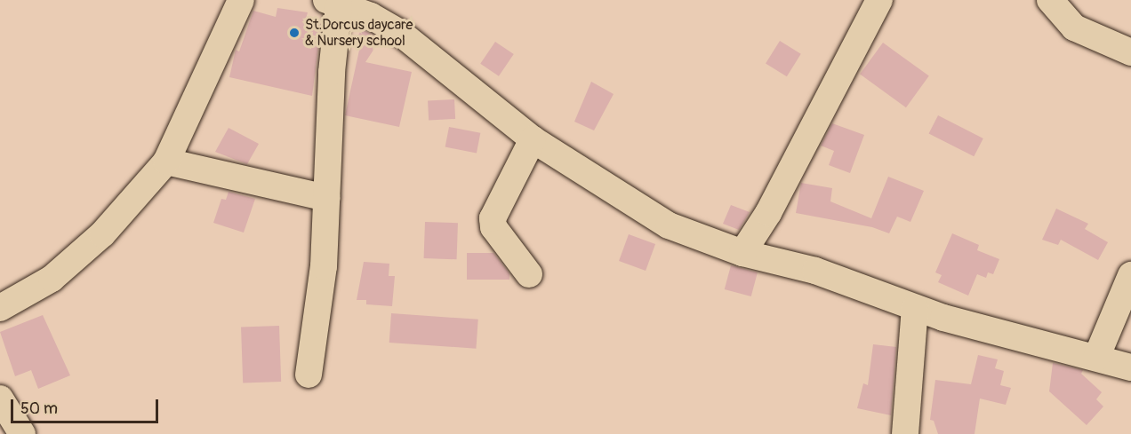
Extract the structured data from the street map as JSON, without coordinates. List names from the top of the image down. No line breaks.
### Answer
{"places":["St.Dorcus daycare & Nursery school"],"scale_bar":"50 m"}
